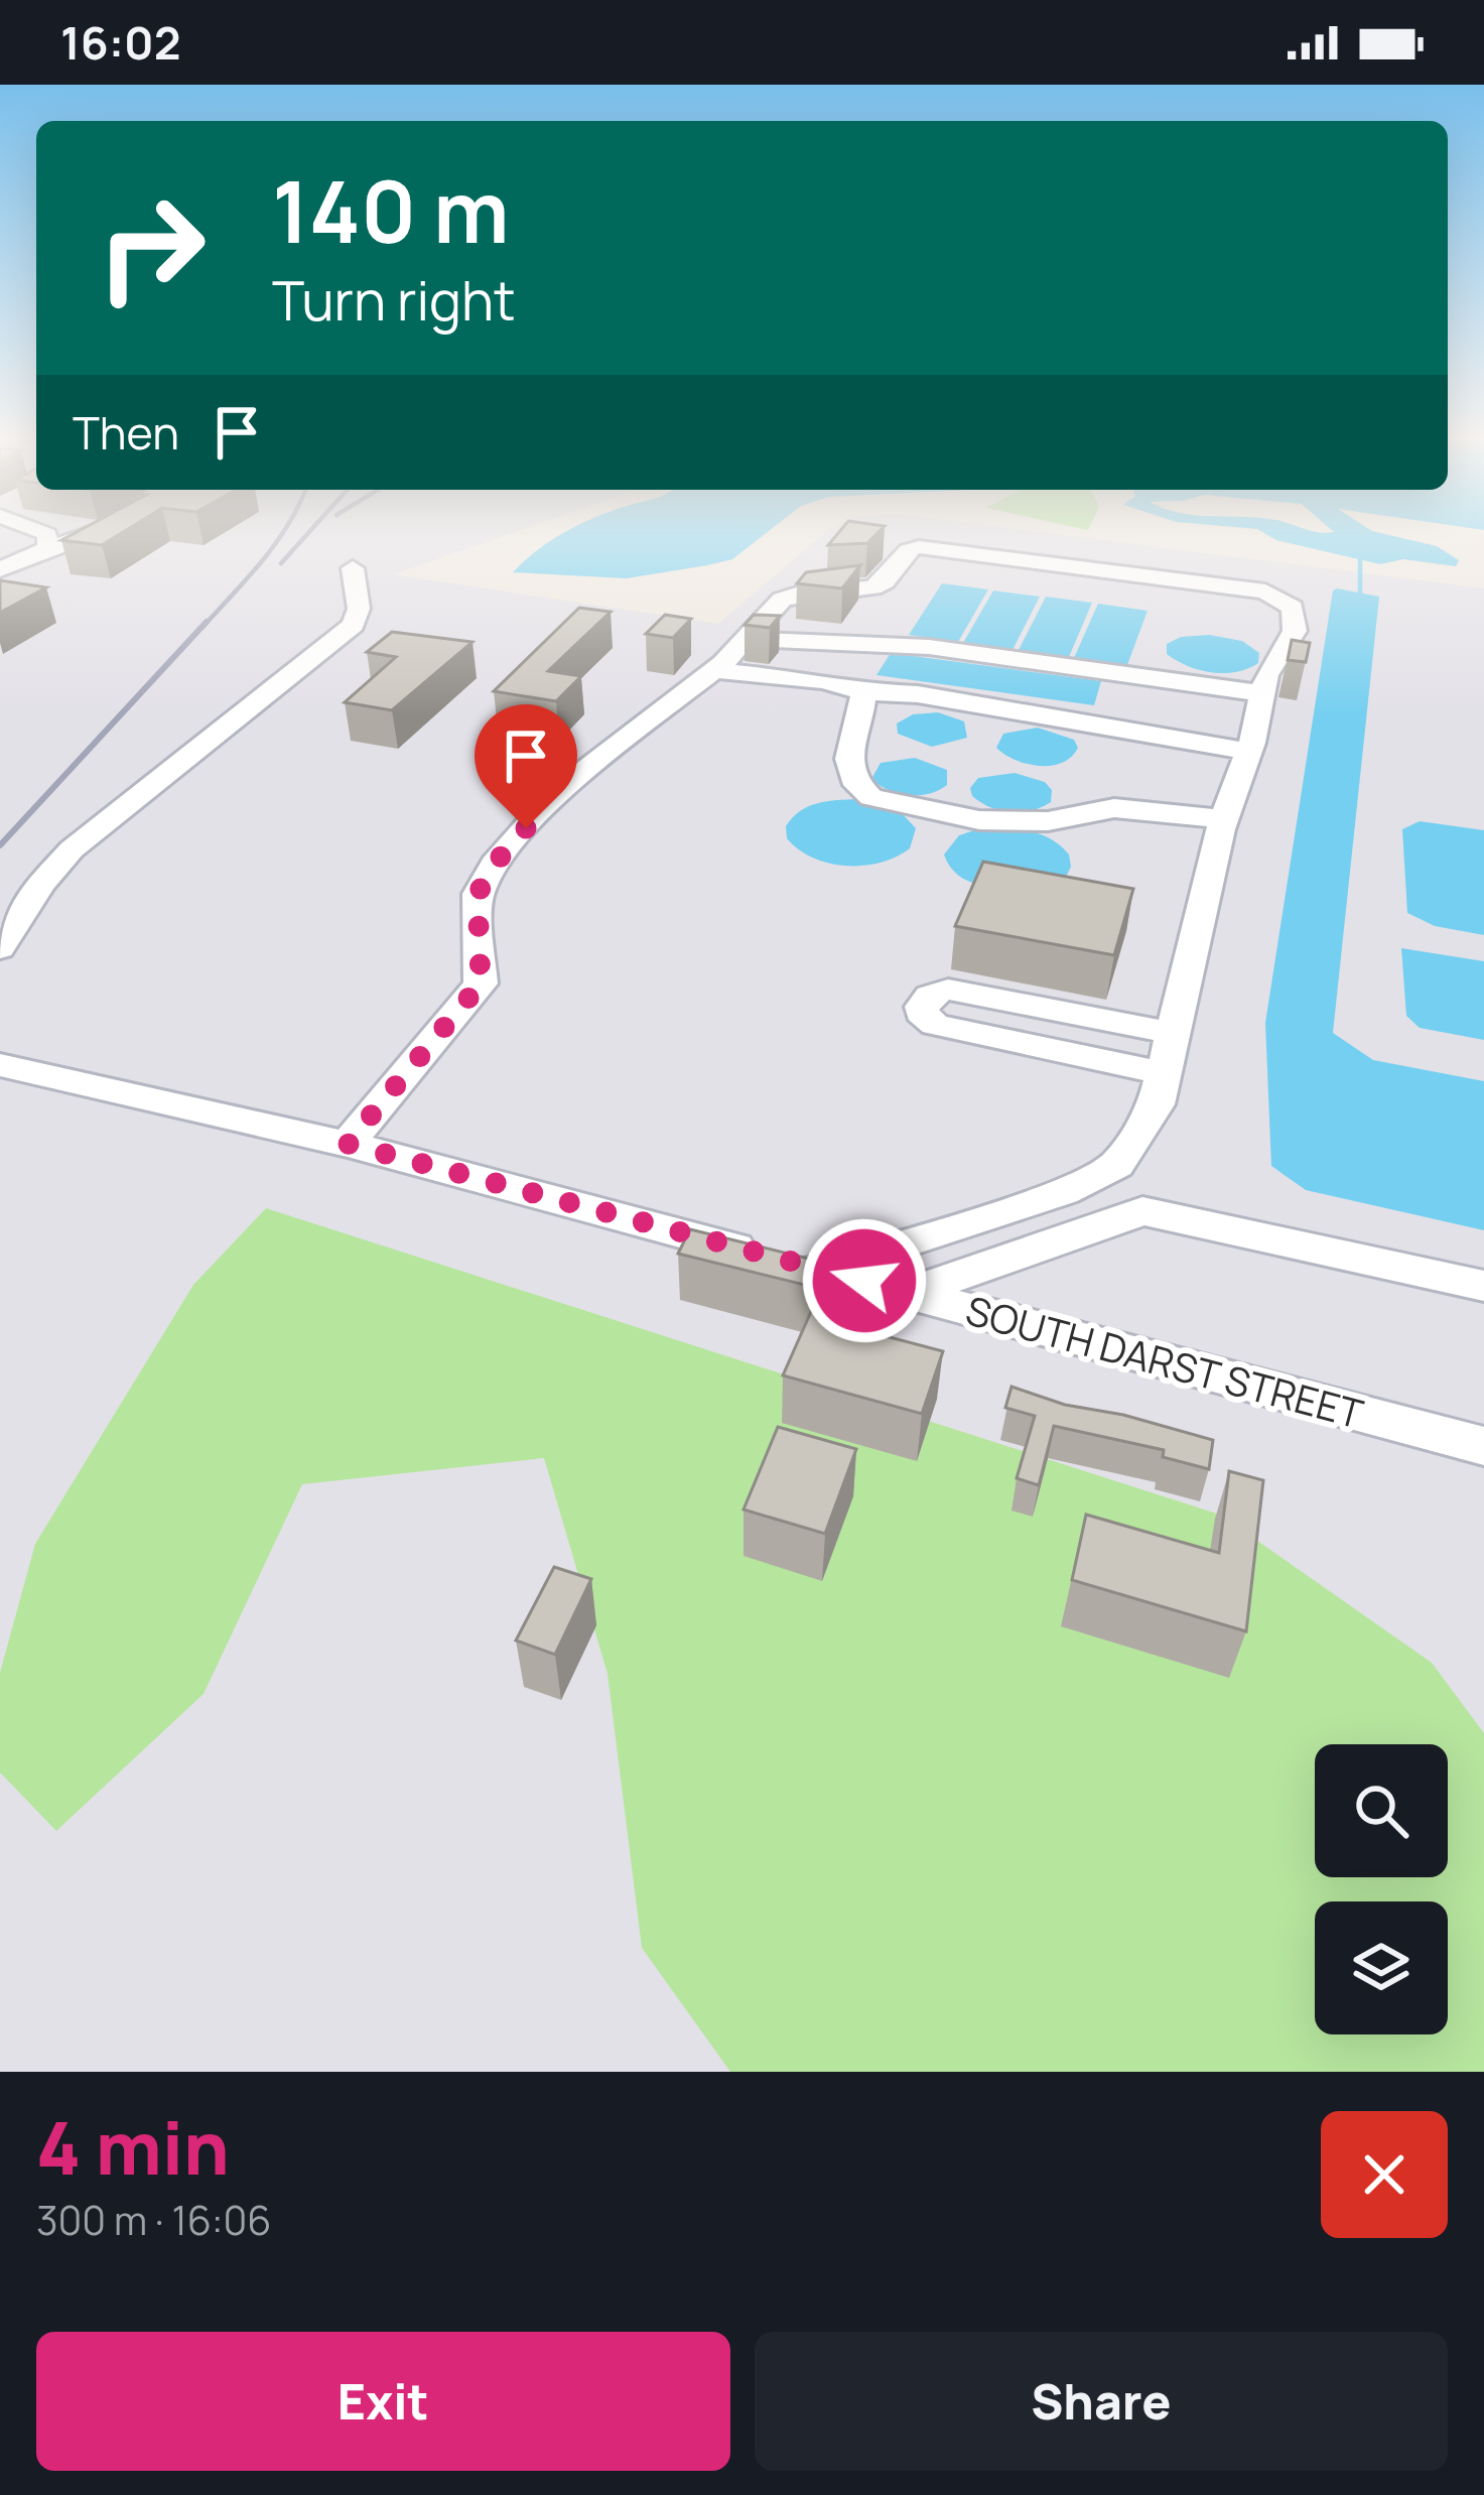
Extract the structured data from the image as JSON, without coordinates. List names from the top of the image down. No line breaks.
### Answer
{"streets":{"street":["SOUTH DARST STREET"]},"page":{"status":"16:02","turn":["140 m","Turn right"],"then":"Then","heading":["4 min","300 m · 16:06"],"buttons":["Exit","Share"]}}
